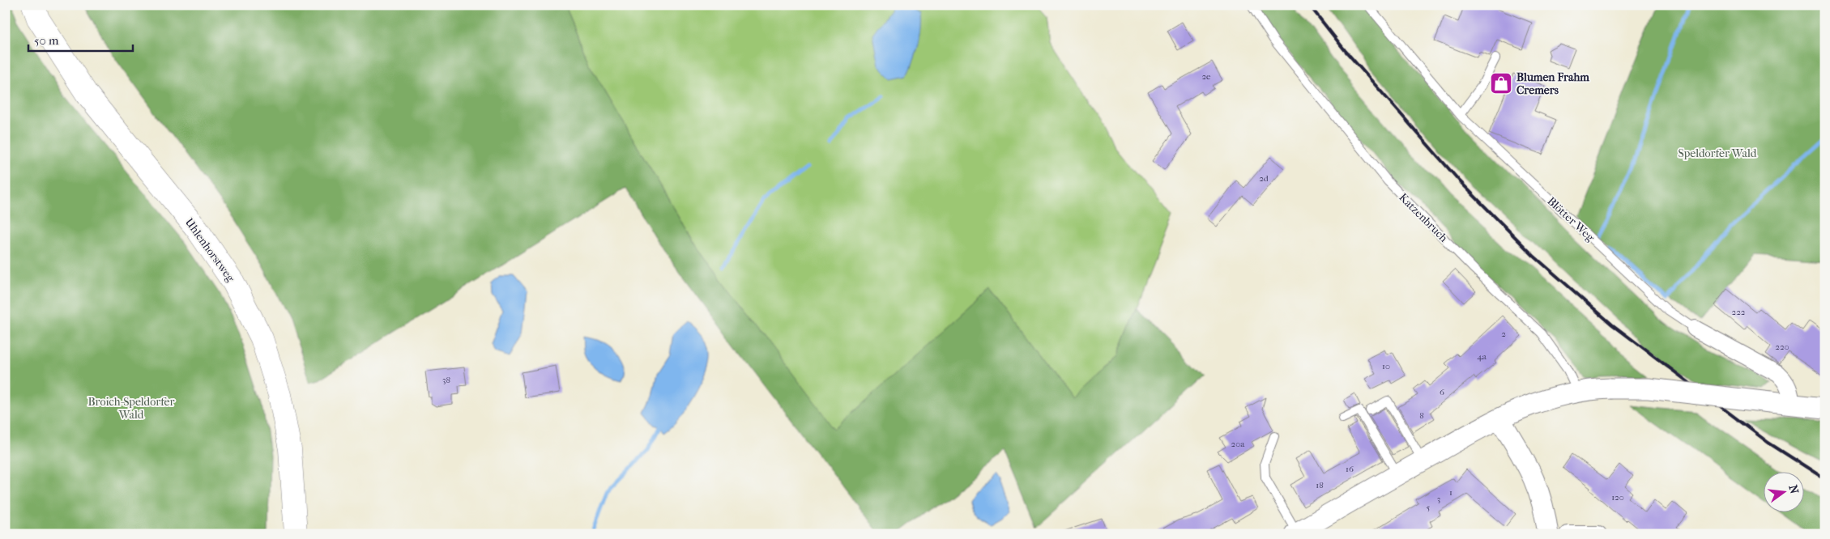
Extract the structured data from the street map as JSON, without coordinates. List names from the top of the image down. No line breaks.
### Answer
{"streets":{"main road":["Uhlenhorstweg"],"street":["Blötter Weg"],"lane":["Katzenbruch"]},"parks":["Speldorfer Wald","Broich-Speldorfer Wald"],"places":{"shop":["Blumen Frahm Cremers"]},"house_numbers":["2e","2d","222","2","220","4a","10","38","6","8","20a","16","18","1","120","3","5"],"scale_bar":"50 m","north":"right"}
